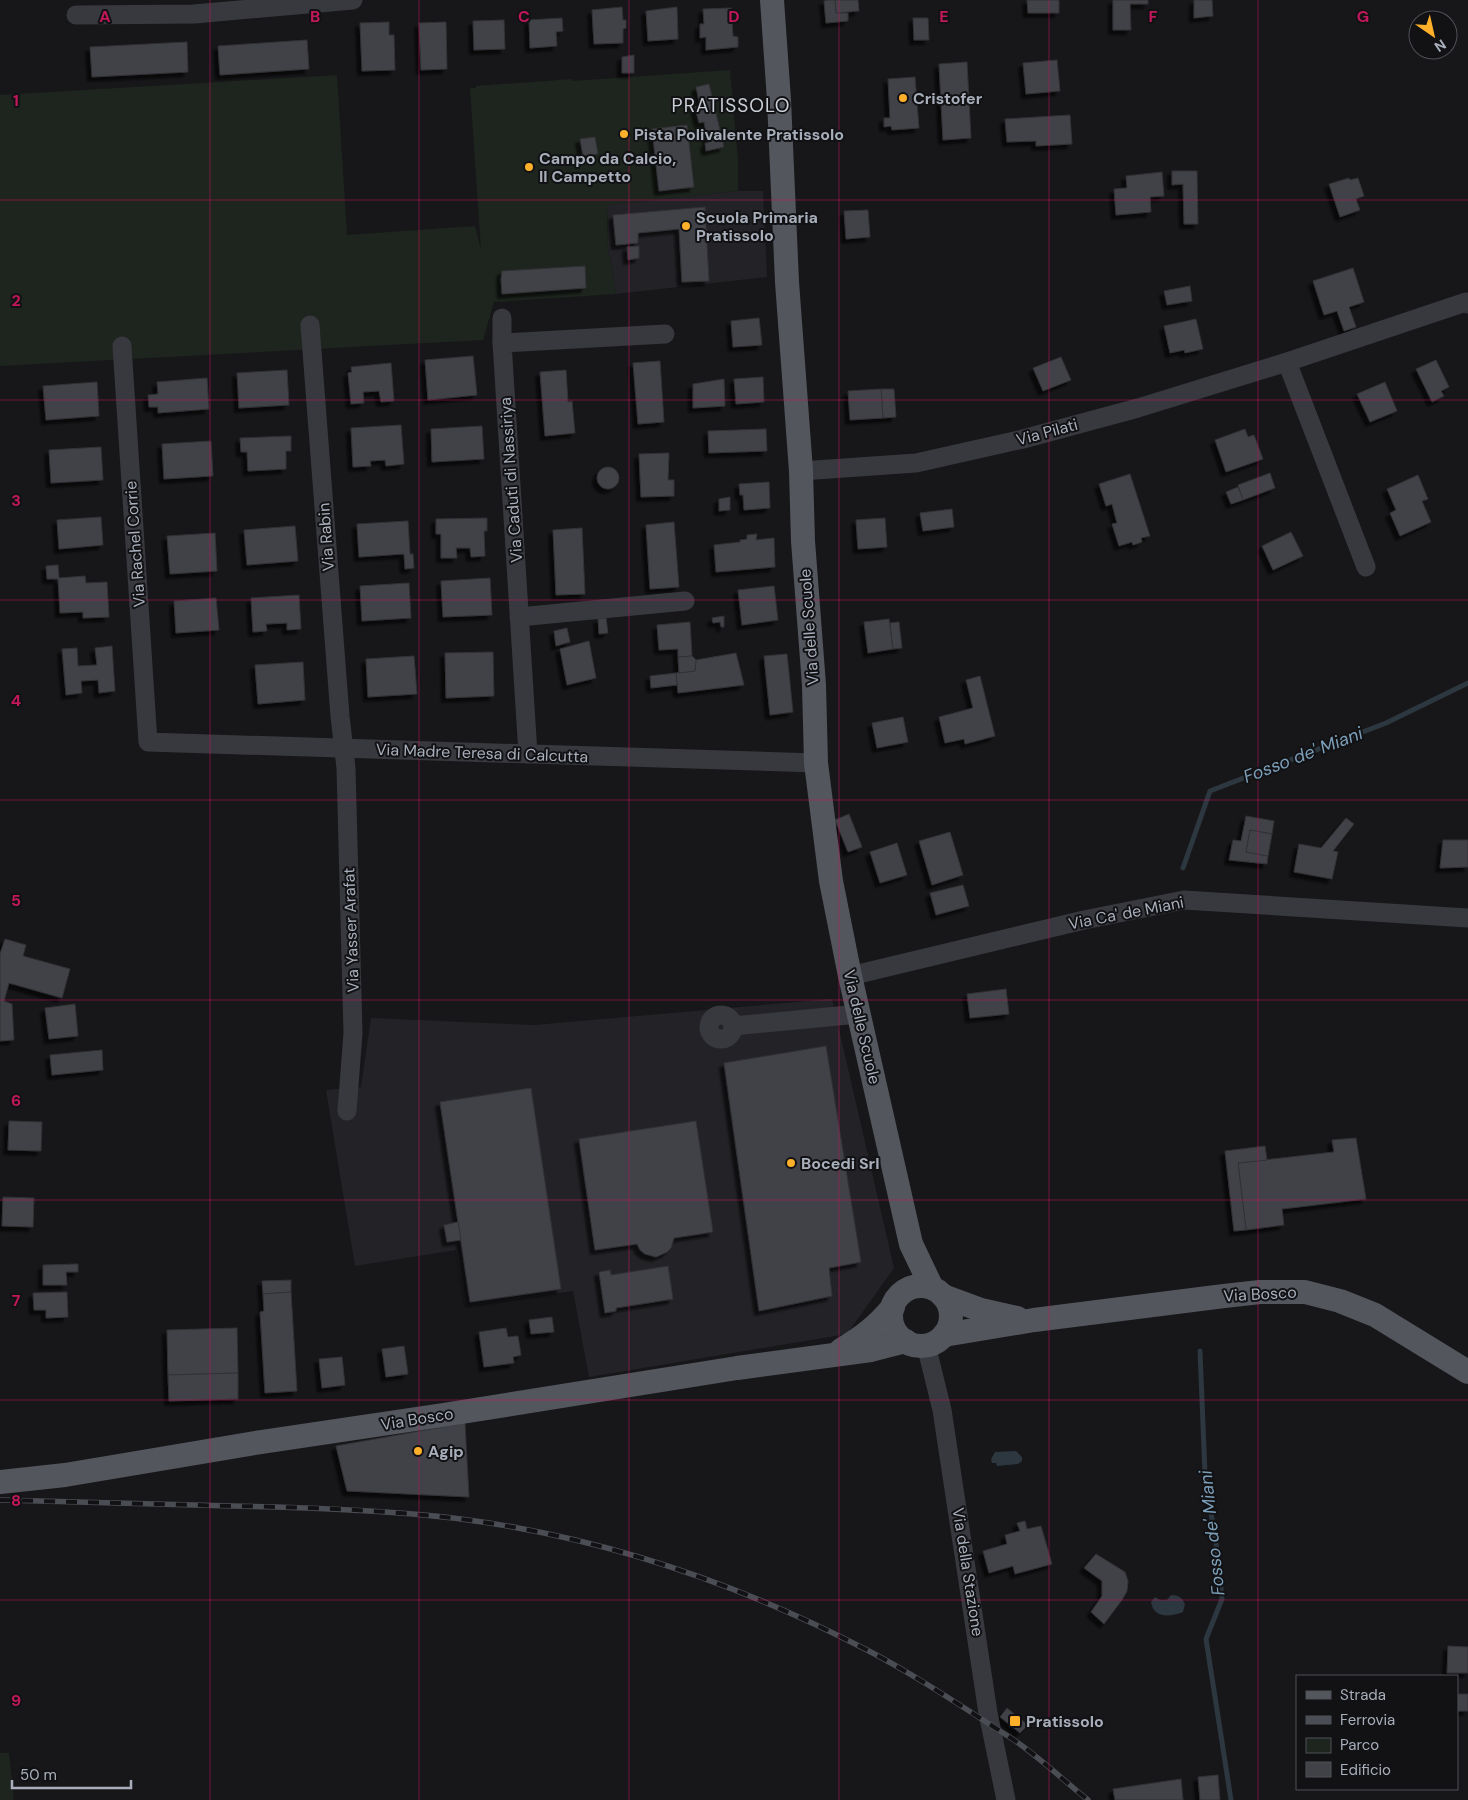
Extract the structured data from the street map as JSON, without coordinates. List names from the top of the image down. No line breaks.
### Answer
{"streets":{"main road":["Via delle Scuole","Via Bosco"],"street":["Via Pilati","Via Caduti di Nassiriya","Via Rabin","Via Rachel Corrie","Via Madre Teresa di Calcutta","Via Ca' de Miani","Via Yasser Arafat","Via della Stazione"]},"crossings":[["Via Pilati","Via delle Scuole"],["Via Caduti di Nassiriya","Via Madre Teresa di Calcutta"],["Via Rabin","Via Madre Teresa di Calcutta"],["Via Rabin","Via Yasser Arafat"],["Via Rachel Corrie","Via Madre Teresa di Calcutta"],["Via delle Scuole","Via Madre Teresa di Calcutta"],["Via delle Scuole","Via Ca' de Miani"],["Via delle Scuole","Via Bosco"],["Via delle Scuole","Via della Stazione"],["Via Madre Teresa di Calcutta","Via Yasser Arafat"],["Via Bosco","Via della Stazione"]],"districts":["PRATISSOLO"],"water":["Fosso de' Miani"],"places":{"other":["Cristofer","Pista Polivalente Pratissolo","Campo da Calcio, Il Campetto","Scuola Primaria Pratissolo","Bocedi Srl","Agip"],"transit":["Pratissolo"]},"legend":["Strada","Ferrovia","Parco","Edificio"],"scale_bar":"50 m","north":"bottom right","grid":{"columns":["A","B","C","D","E","F","G"],"rows":["1","2","3","4","5","6","7","8","9"]}}
